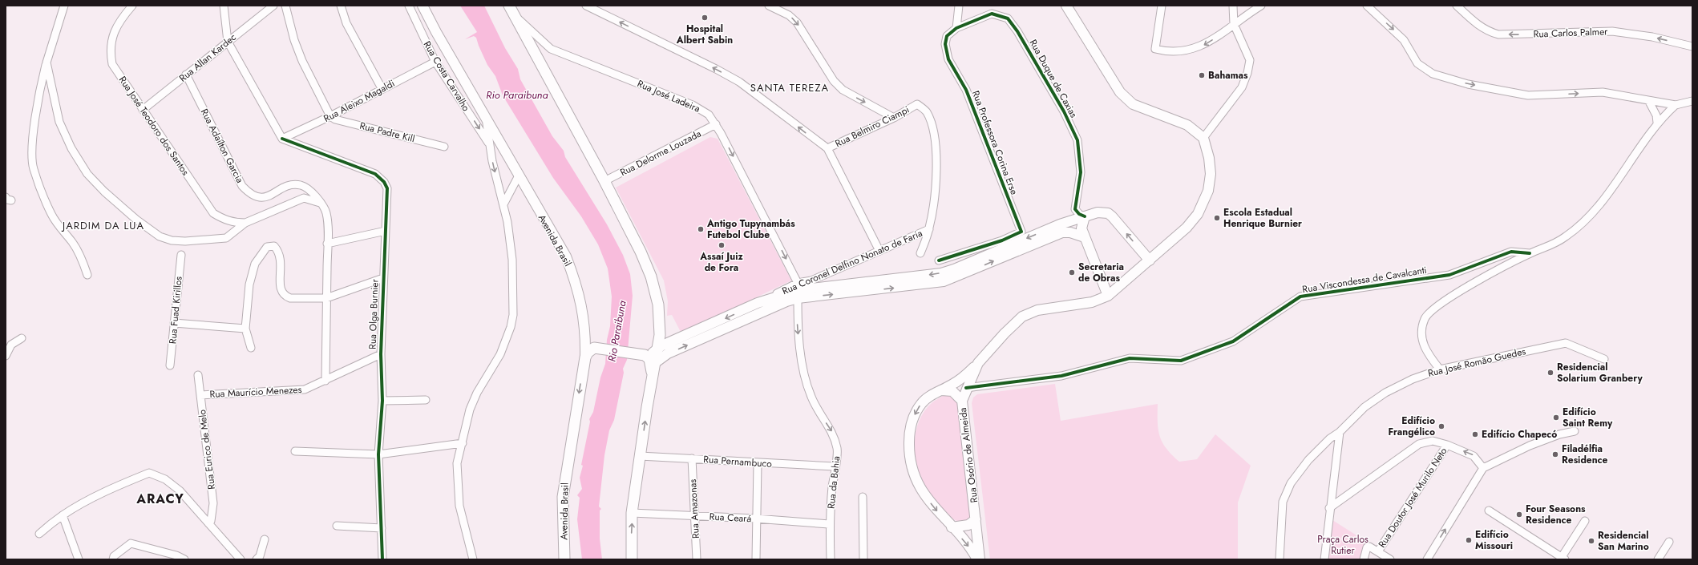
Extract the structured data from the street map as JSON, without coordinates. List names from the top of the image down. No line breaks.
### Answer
{"streets":{"highway":["Avenida Brasil"],"main road":["Rua Coronel Delfino Nonato de Faria","Rua Osório de Almeida"],"street":["Rua Carlos Palmer","Rua Allan Kardec","Rua Costa Carvalho","Rua Duque de Caxias","Rua José Ladeira","Rua Aleixo Magaldi","Rua José Teodoro dos Santos","Rua Belmiro Ciampi","Rua Padre Kill","Rua Professora Corina Erse","Rua Adaílton Garcia","Rua Delorme Louzada","Rua Viscondessa de Cavalcanti","Rua Fuad Kirillos","Rua Olga Burnier","Rua José Romão Guedes","Rua Maurício Menezes","Rua Eurico de Melo","Rua Pernambuco","Rua da Bahia","Rua Doutor José Murilo Neto","Rua Amazonas","Rua Ceará"]},"crossings":[["Rua Allan Kardec","Rua José Teodoro dos Santos"],["Rua Allan Kardec","Rua Adaílton Garcia"],["Rua Costa Carvalho","Rua Aleixo Magaldi"],["Rua Costa Carvalho","Avenida Brasil"],["Rua Duque de Caxias","Rua Professora Corina Erse"],["Rua José Ladeira","Rua Delorme Louzada"],["Rua José Ladeira","Rua Coronel Delfino Nonato de Faria"],["Rua José Ladeira","Rua da Bahia"],["Rua Aleixo Magaldi","Rua Padre Kill"],["Rua Aleixo Magaldi","Rua Olga Burnier"],["Rua Belmiro Ciampi","Rua Coronel Delfino Nonato de Faria"],["Rua Adaílton Garcia","Rua Maurício Menezes"],["Rua Coronel Delfino Nonato de Faria","Rua da Bahia"],["Rua Viscondessa de Cavalcanti","Rua Osório de Almeida"],["Rua Olga Burnier","Rua Maurício Menezes"],["Rua Maurício Menezes","Rua Eurico de Melo"],["Rua Pernambuco","Rua da Bahia"],["Rua Pernambuco","Rua Amazonas"],["Rua da Bahia","Rua Ceará"],["Rua Amazonas","Rua Ceará"]],"one_way":["Rua José Ladeira","Rua da Bahia"],"districts":["SANTA TEREZA","JARDIM DA LUA","ARACY"],"water":["Rio Paraibuna"],"parks":["Praça Carlos Rutier"],"places":["Hospital Albert Sabin","Bahamas","Escola Estadual Henrique Burnier","Antigo Tupynambás Futebol Clube","Assaí Juiz de Fora","Secretaria de Obras","Residencial Solarium Granbery","Edifício Saint Remy","Edifício Frangélico","Edifício Chapecó","Filadélfia Residence","Four Seasons Residence","Edifício Missouri","Residencial San Marino"]}
